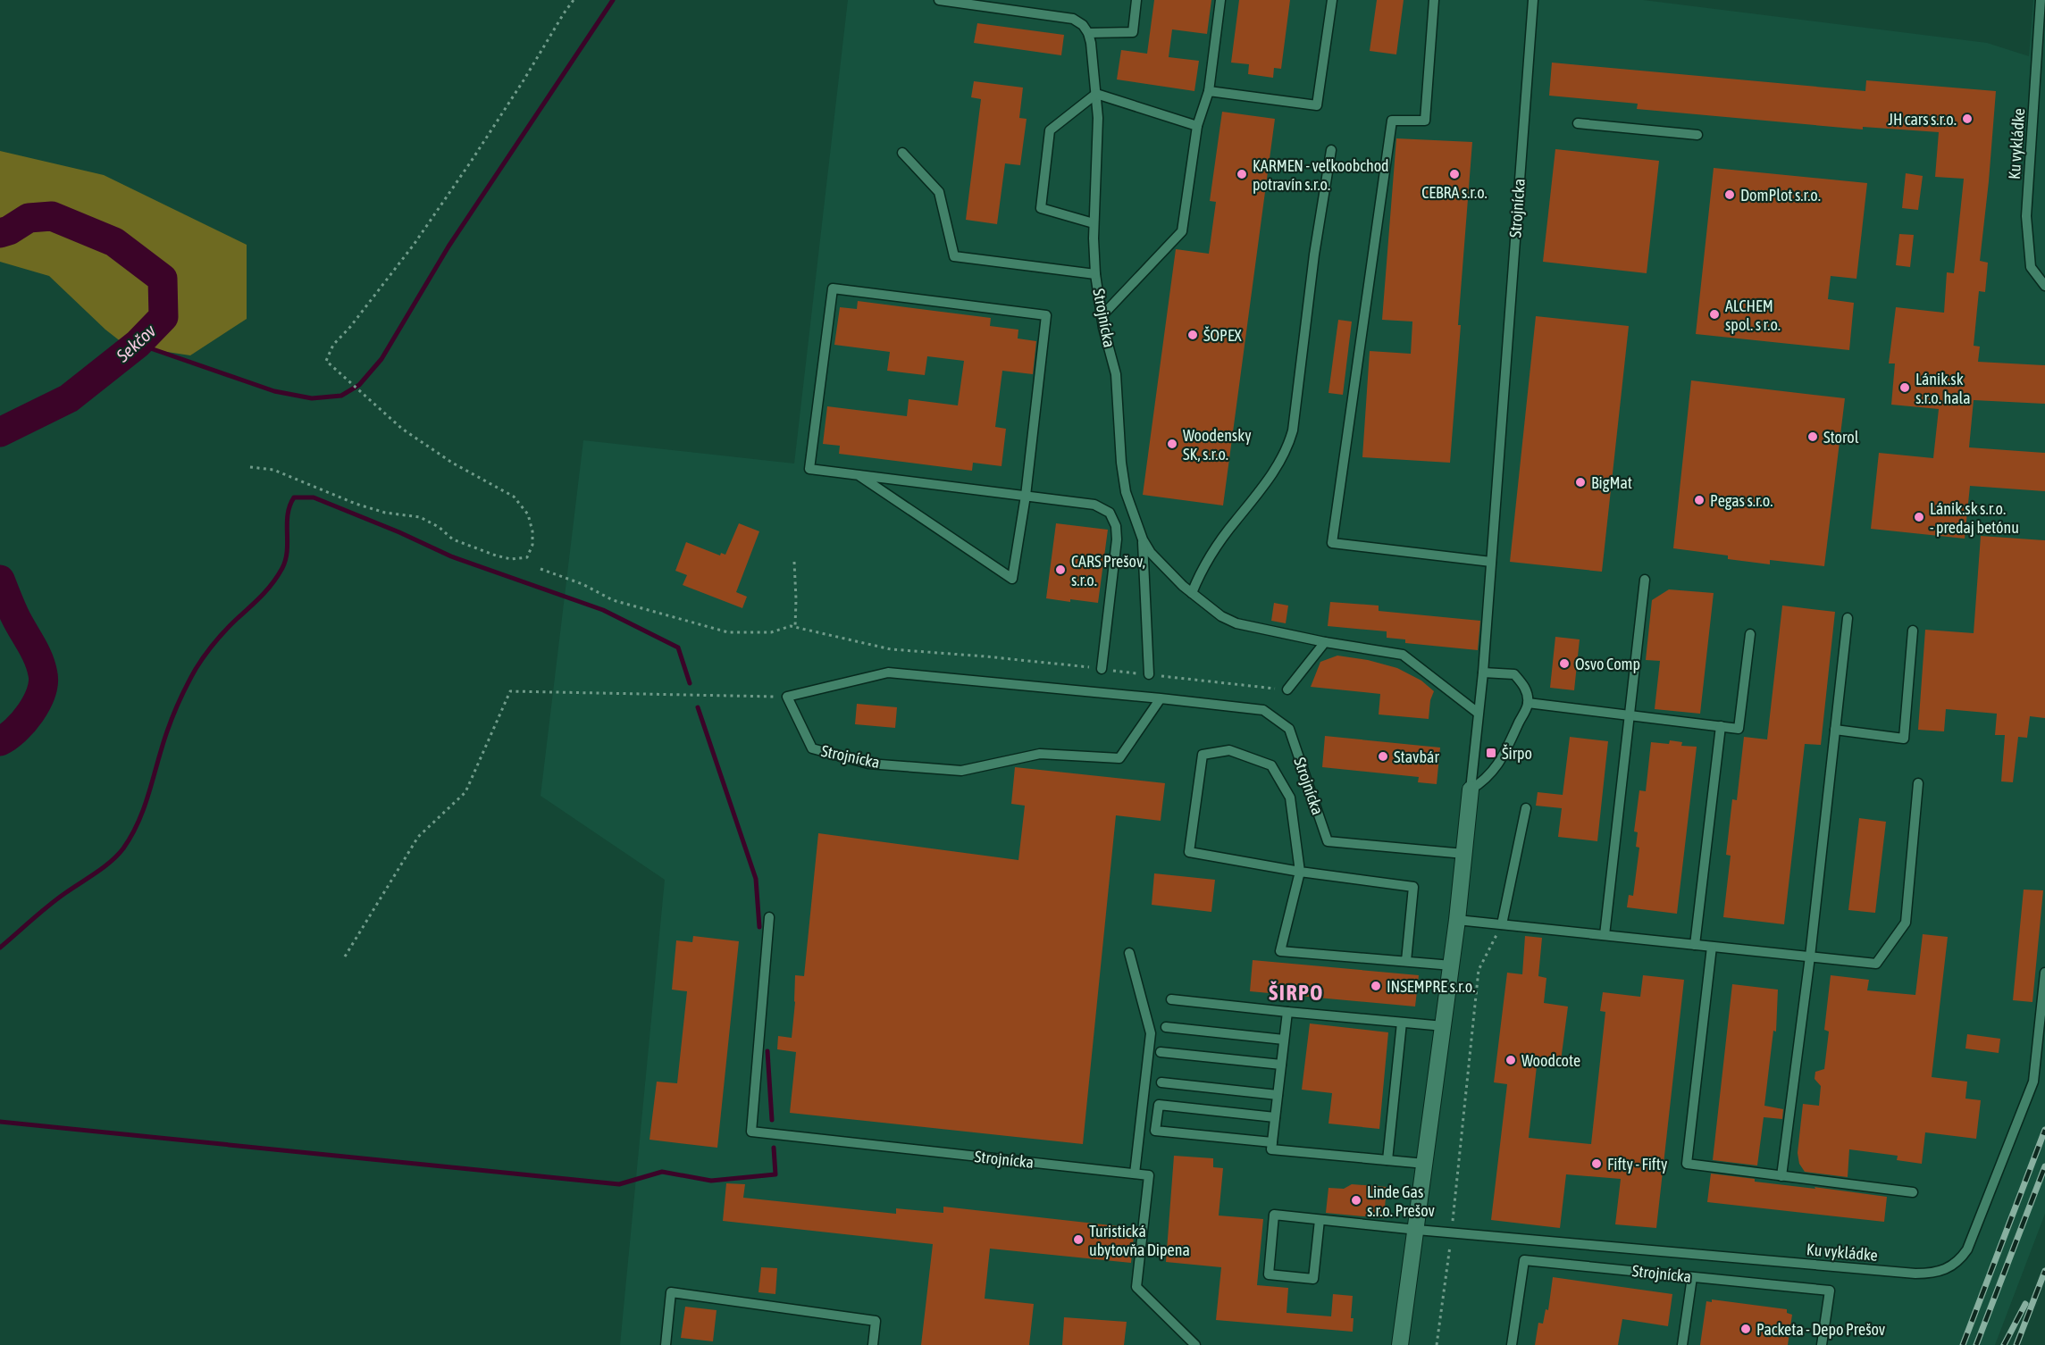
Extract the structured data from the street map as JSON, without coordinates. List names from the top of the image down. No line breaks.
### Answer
{"streets":{"street":["Strojnícka"],"lane":["Ku vykládke"]},"crossings":[["Ku vykládke","Strojnícka"]],"districts":["ŠIRPO"],"water":["Sekčov"],"places":{"other":["JH cars s.r.o.","KARMEN - veľkoobchod potravín s.r.o.","CEBRA s.r.o.","DomPlot s.r.o.","ALCHEM spol. s r.o.","ŠOPEX","Lánik.sk s.r.o. hala","Storol","Woodensky SK, s.r.o.","BigMat","Pegas s.r.o.","Lánik.sk s.r.o. - predaj betónu","CARS Prešov, s.r.o.","Osvo Comp","Stavbár","INSEMPRE s.r.o.","Woodcote","Fifty - Fifty","Linde Gas s.r.o. Prešov","Turistická ubytovňa Dipena","Packeta - Depo Prešov"],"transit":["Širpo"]}}
